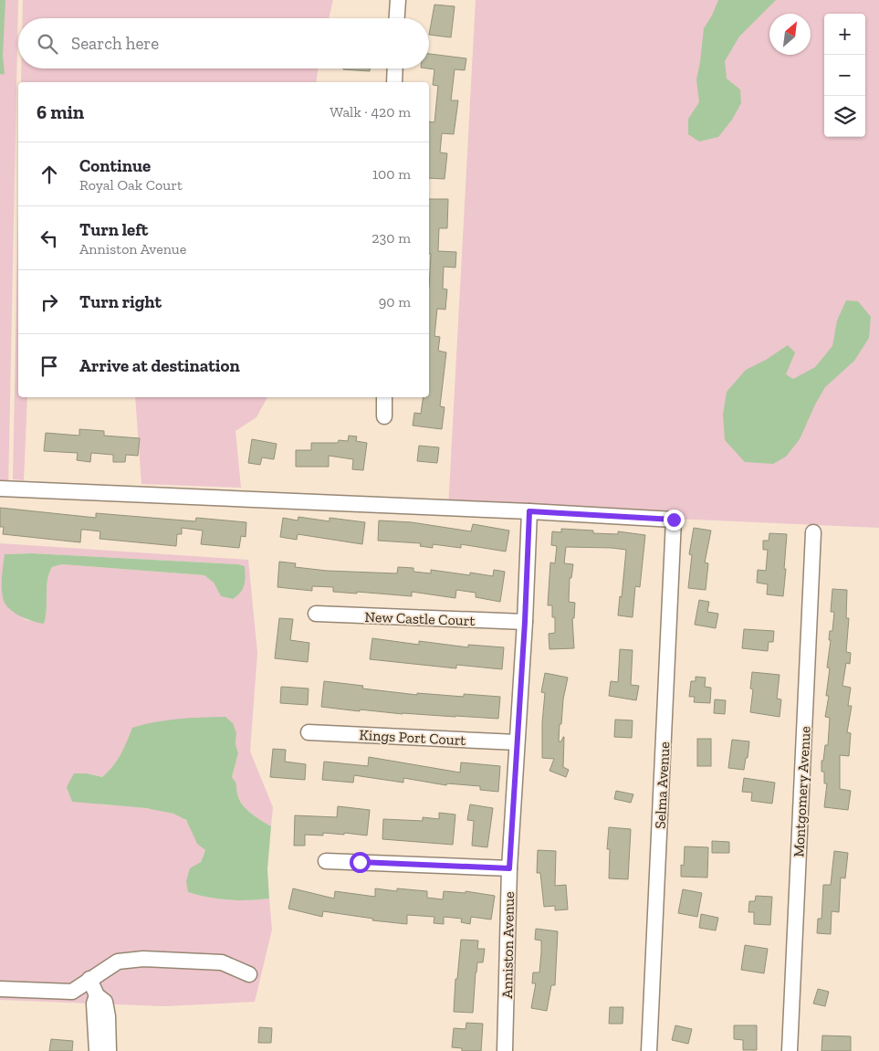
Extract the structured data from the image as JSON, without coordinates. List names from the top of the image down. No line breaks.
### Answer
{"streets":{"street":["New Castle Court","Kings Port Court","Selma Avenue","Montgomery Avenue","Anniston Avenue"]},"crossings":[["New Castle Court","Anniston Avenue"],["Kings Port Court","Anniston Avenue"],["Selma Avenue","Anniston Avenue"]],"north":"top right","page":{"map_buttons":["+","−"],"search":"Search here","heading":["6 min","Walk · 420 m"],"list":[["Continue","Royal Oak Court","100 m"],["Turn left","Anniston Avenue","230 m"],["Turn right","90 m"],"Arrive at destination"]}}
